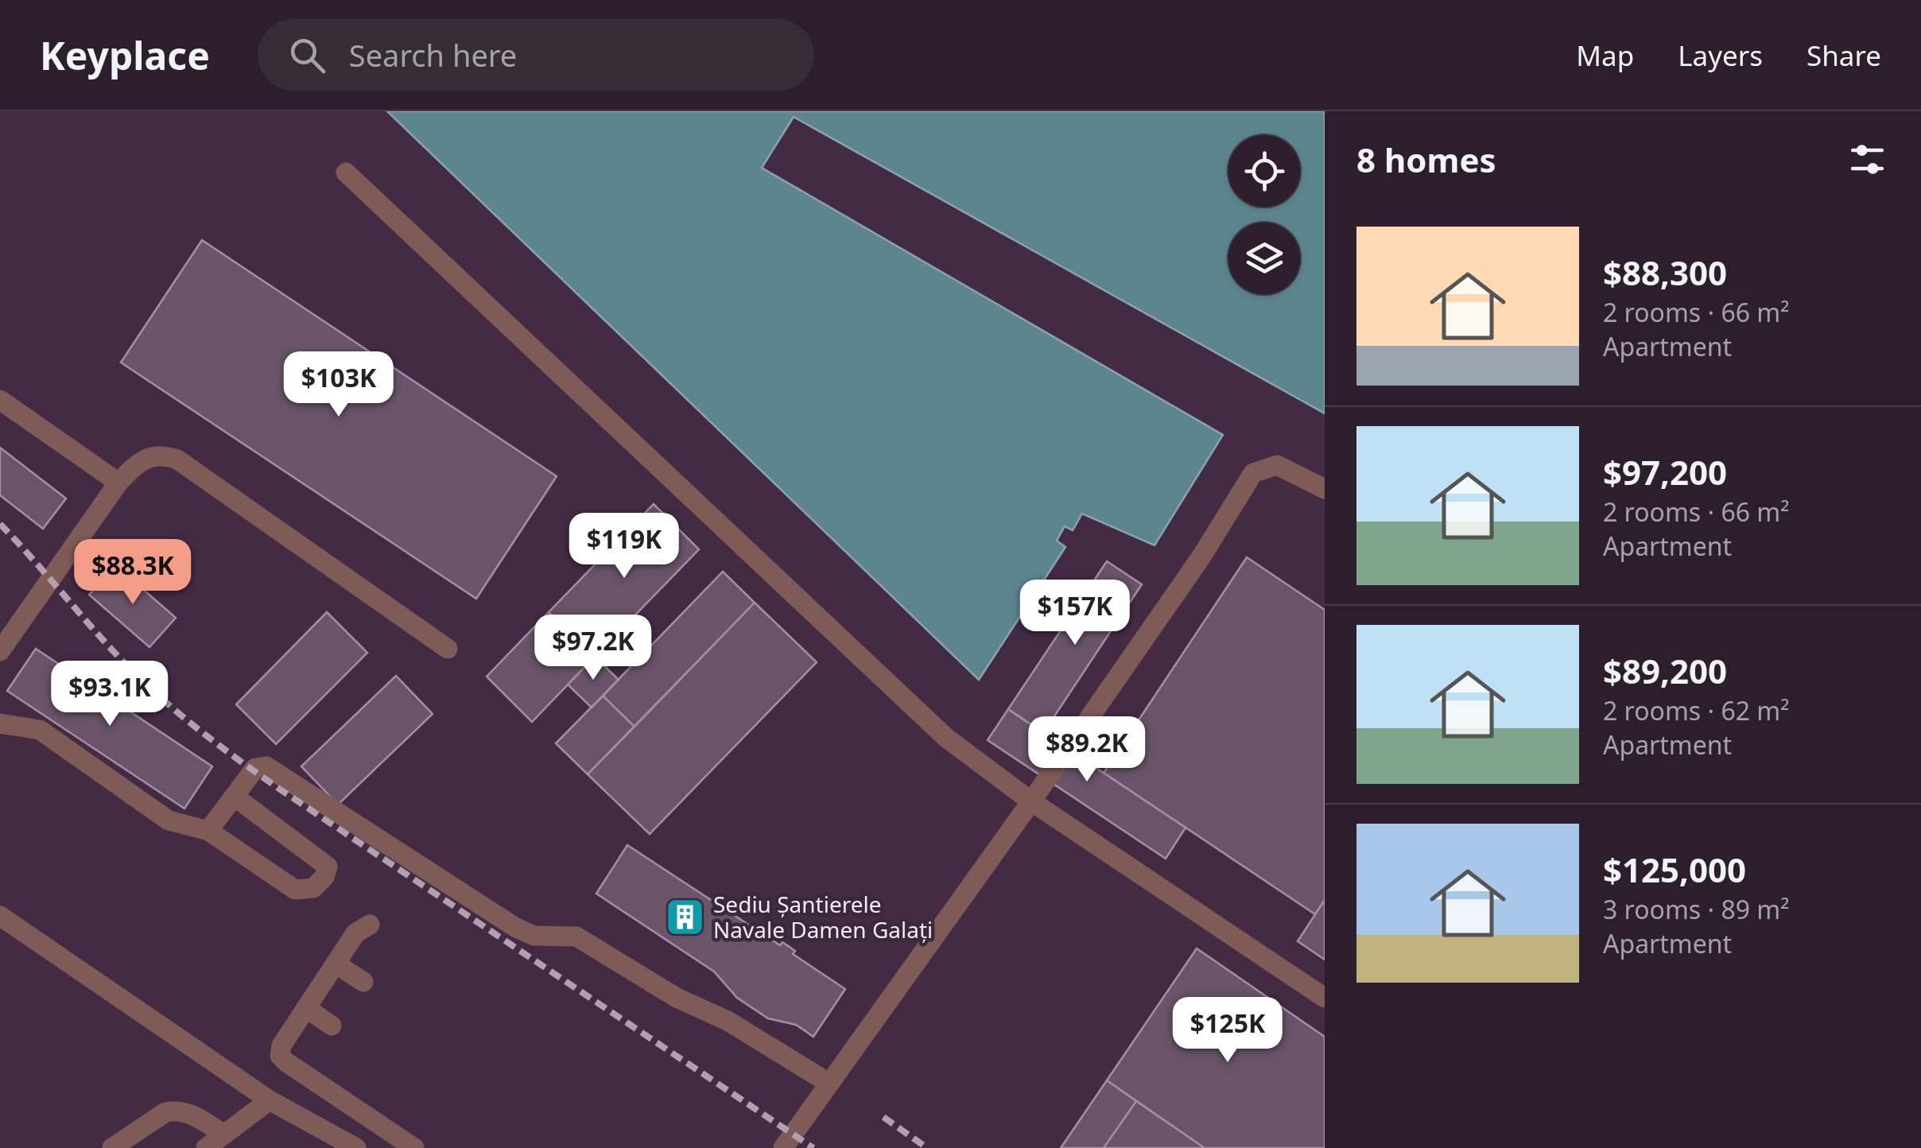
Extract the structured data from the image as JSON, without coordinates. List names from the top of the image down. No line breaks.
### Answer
{"places":{"building":["Sediu Șantierele Navale Damen Galați"]},"page":{"header":"Keyplace","search":"Search here","nav":["Map","Layers","Share"],"heading":"8 homes","list":[{"name":"$88,300","note":"2 rooms · 66 m² · Apartment"},{"name":"$97,200","note":"2 rooms · 66 m² · Apartment"},{"name":"$89,200","note":"2 rooms · 62 m² · Apartment"},{"name":"$125,000","note":"3 rooms · 89 m² · Apartment"}],"price":["$103K","$119K","$88.3K","$157K","$97.2K","$93.1K","$89.2K","$125K"]}}
